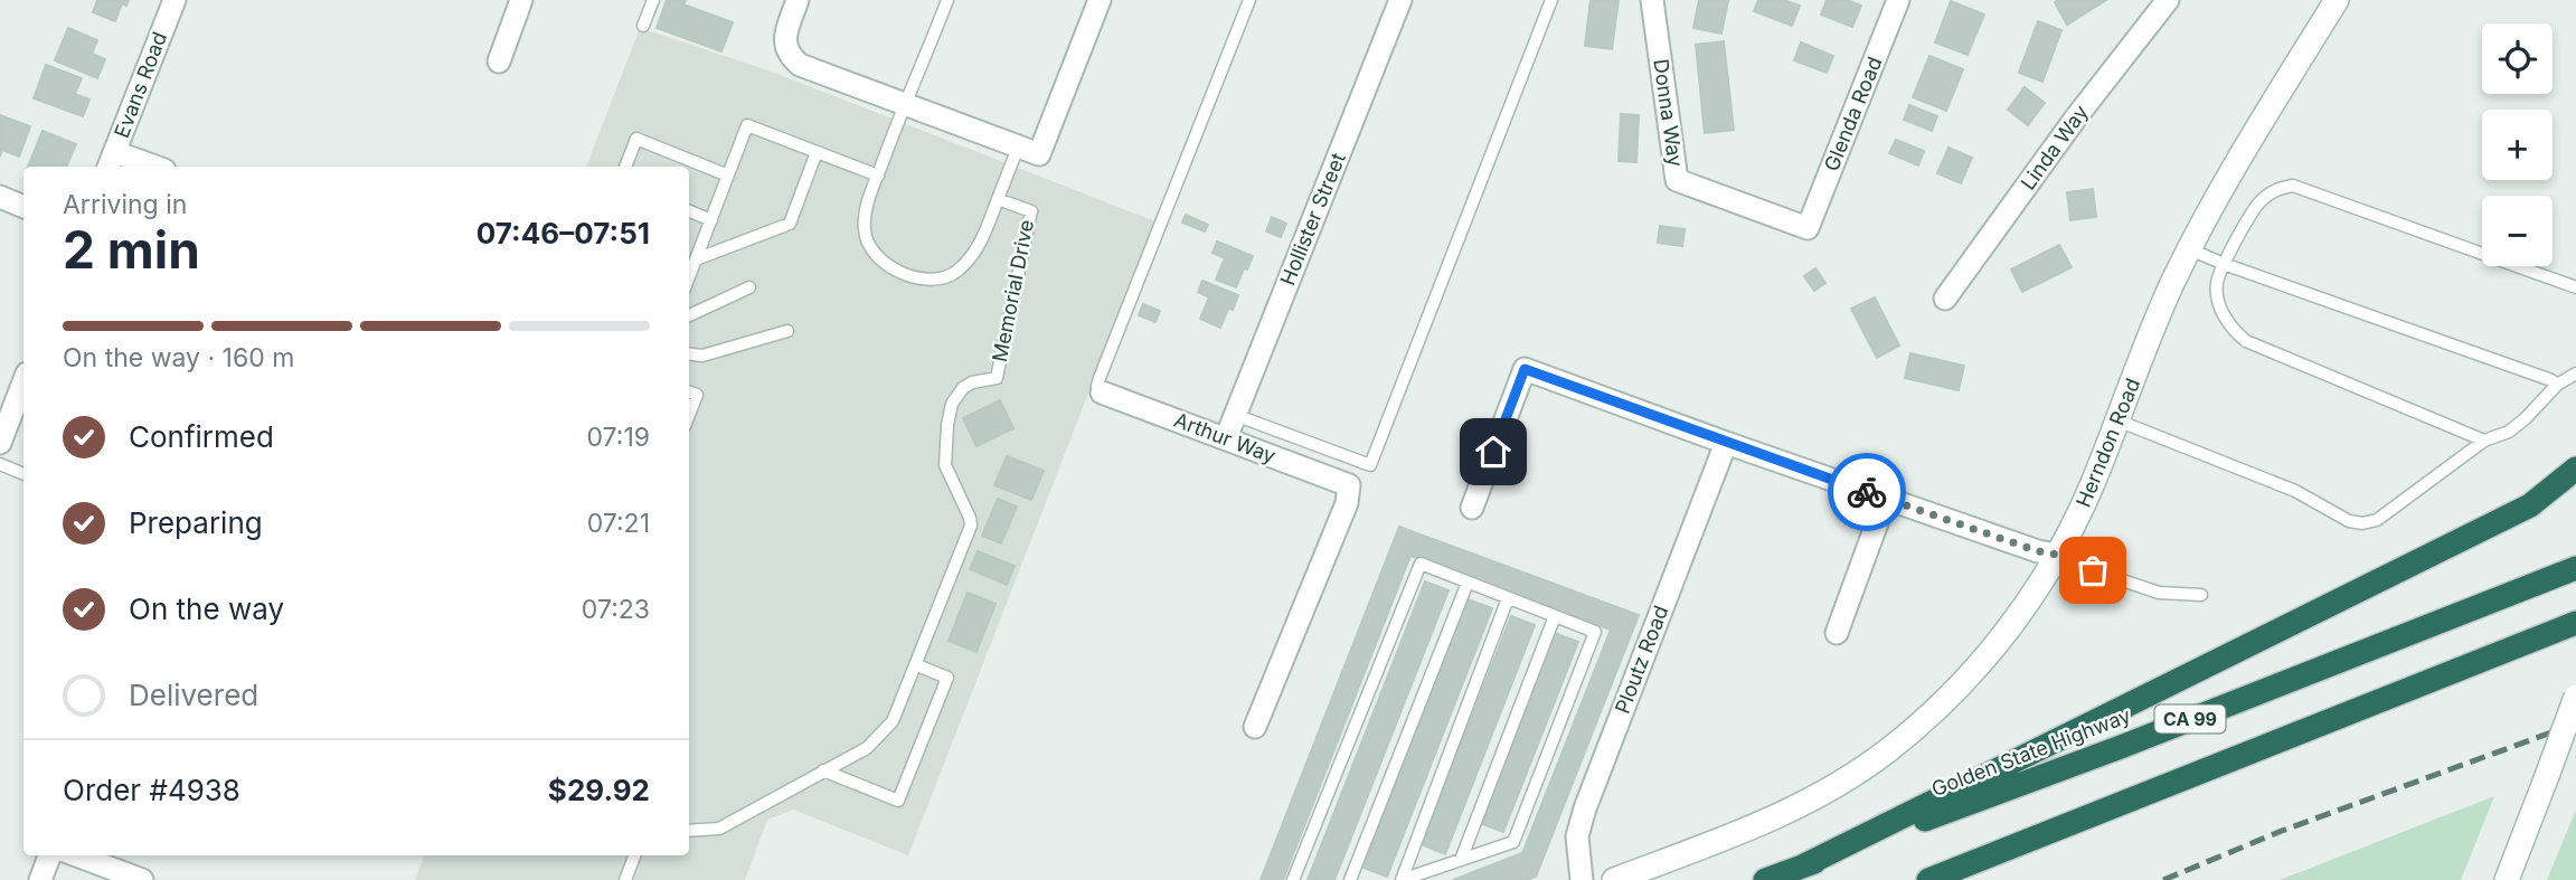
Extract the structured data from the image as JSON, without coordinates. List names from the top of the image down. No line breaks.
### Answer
{"streets":{"highway":["CA 99","Golden State Highway"],"street":["Evans Road","Donna Way","Glenda Road","Linda Way","Hollister Street","Arthur Way","Herndon Road","Ploutz Road"],"lane":["Memorial Drive"]},"crossings":[["Donna Way","Glenda Road"],["Hollister Street","Arthur Way"]],"page":{"map_buttons":["+","−"],"heading":["2 min","Arriving in","07:46–07:51"],"panel":["Order #4938","$29.92"],"bar":"On the way · 160 m","list":[["Confirmed","07:19"],["Preparing","07:21"],["On the way","07:23"],"Delivered"]}}
